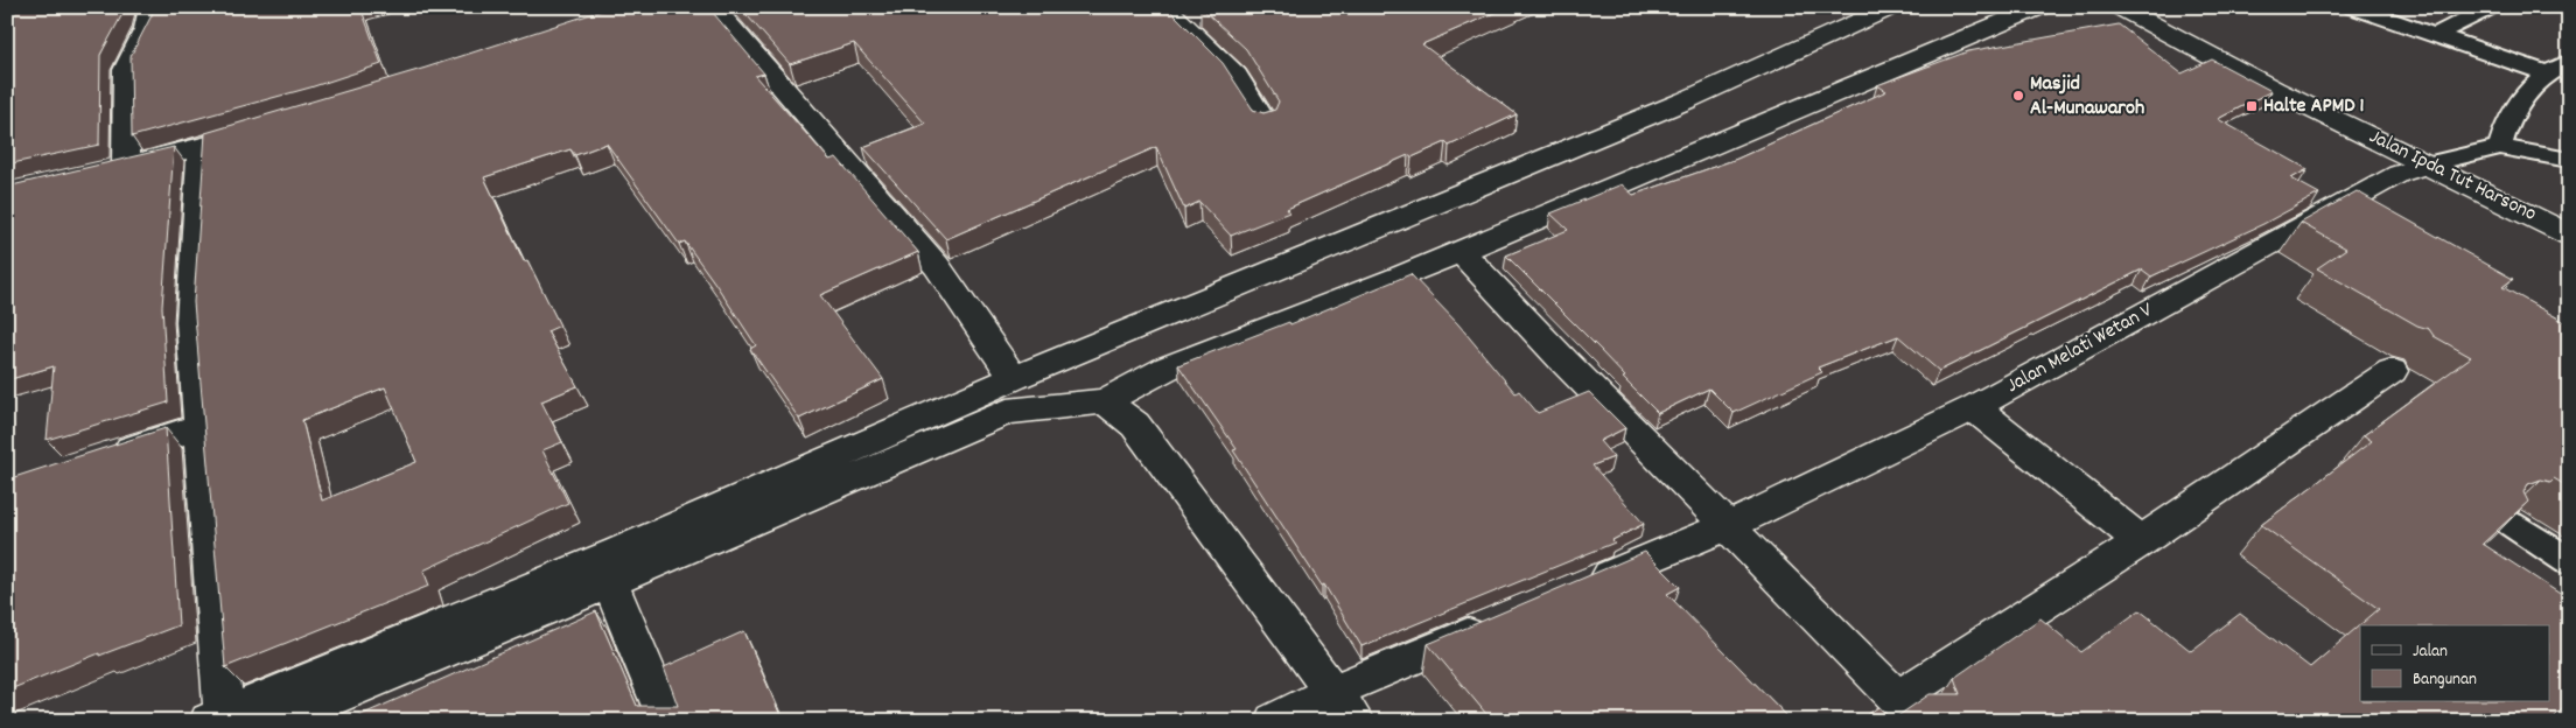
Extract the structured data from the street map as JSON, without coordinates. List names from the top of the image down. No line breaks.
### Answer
{"streets":{"street":["Jalan Ipda Tut Harsono","Jalan Melati Wetan V"]},"crossings":[["Jalan Ipda Tut Harsono","Jalan Melati Wetan V"]],"places":{"other":["Masjid Al-Munawaroh"],"transit":["Halte APMD 1"]},"legend":["Jalan","Bangunan"]}
